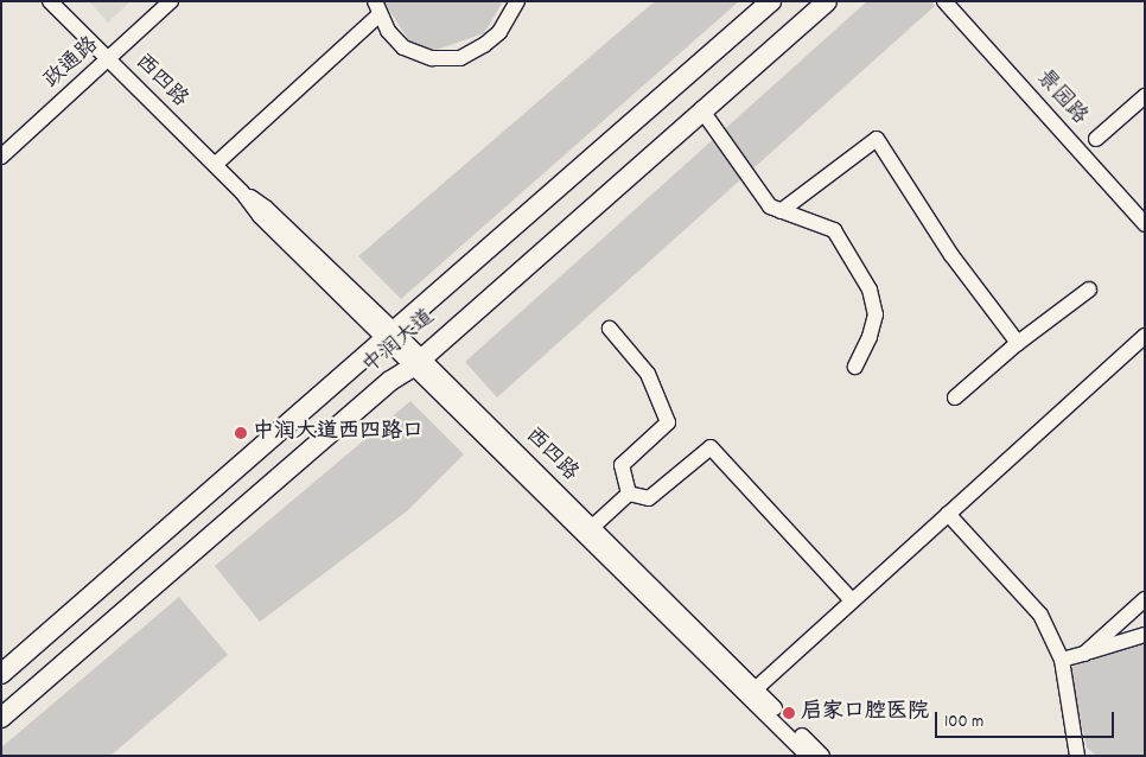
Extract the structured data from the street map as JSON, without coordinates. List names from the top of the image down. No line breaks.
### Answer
{"streets":{"main road":["中润大道"],"street":["政通路","西四路","景园路"]},"crossings":[["政通路","西四路"],["西四路","中润大道"]],"places":["中润大道西四路口","启家口腔医院"],"scale_bar":"100 m"}
